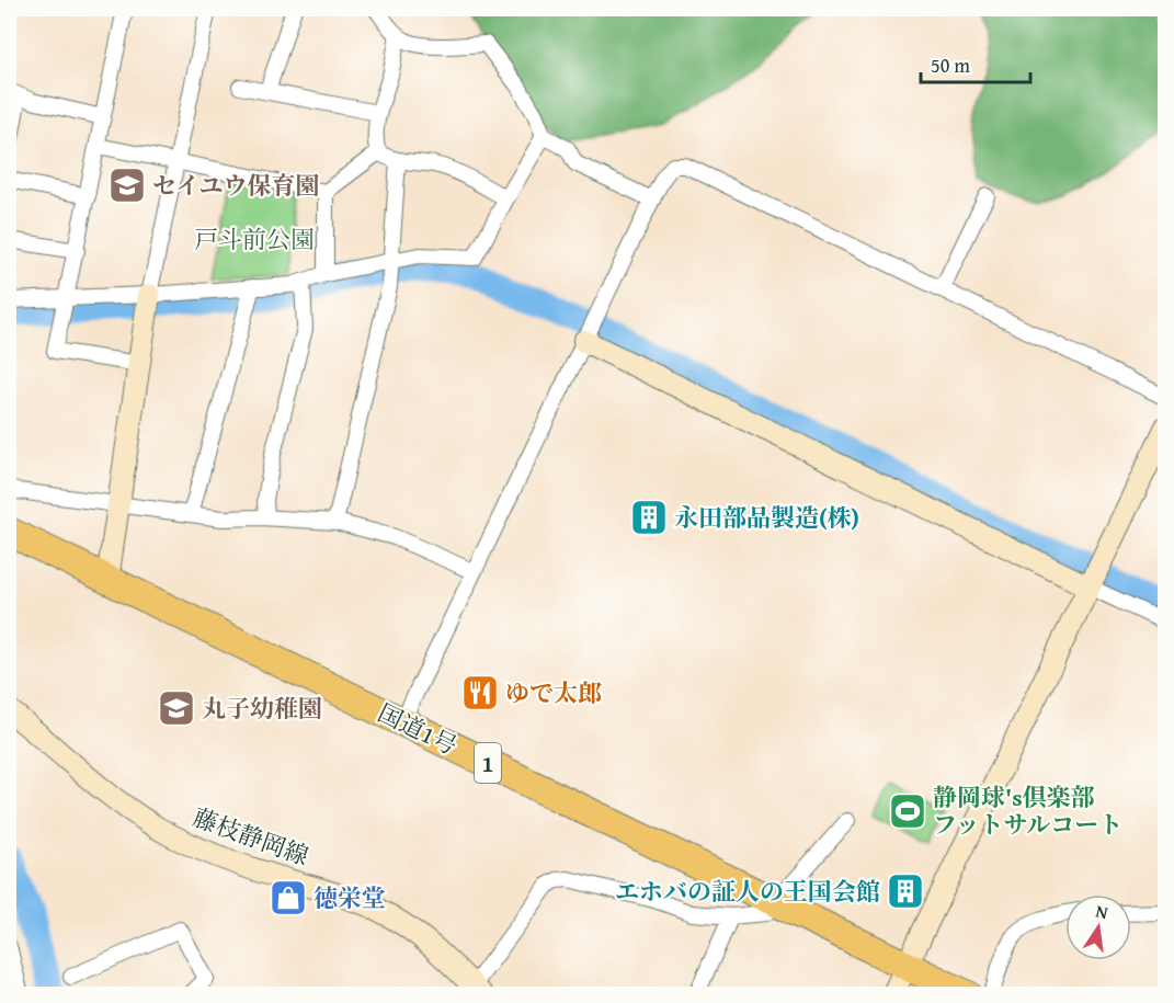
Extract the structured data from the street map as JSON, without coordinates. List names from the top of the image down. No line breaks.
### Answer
{"streets":{"highway":["国道1号","1"],"street":["藤枝静岡線"]},"parks":["戸斗前公園"],"places":{"school or university":["セイユウ保育園","丸子幼稚園"],"building":["永田部品製造(株)","エホバの証人の王国会館"],"restaurant":["ゆで太郎"],"sports":["静岡球's倶楽部 フットサルコート"],"shop":["徳栄堂"]},"scale_bar":"50 m","north":"top"}
